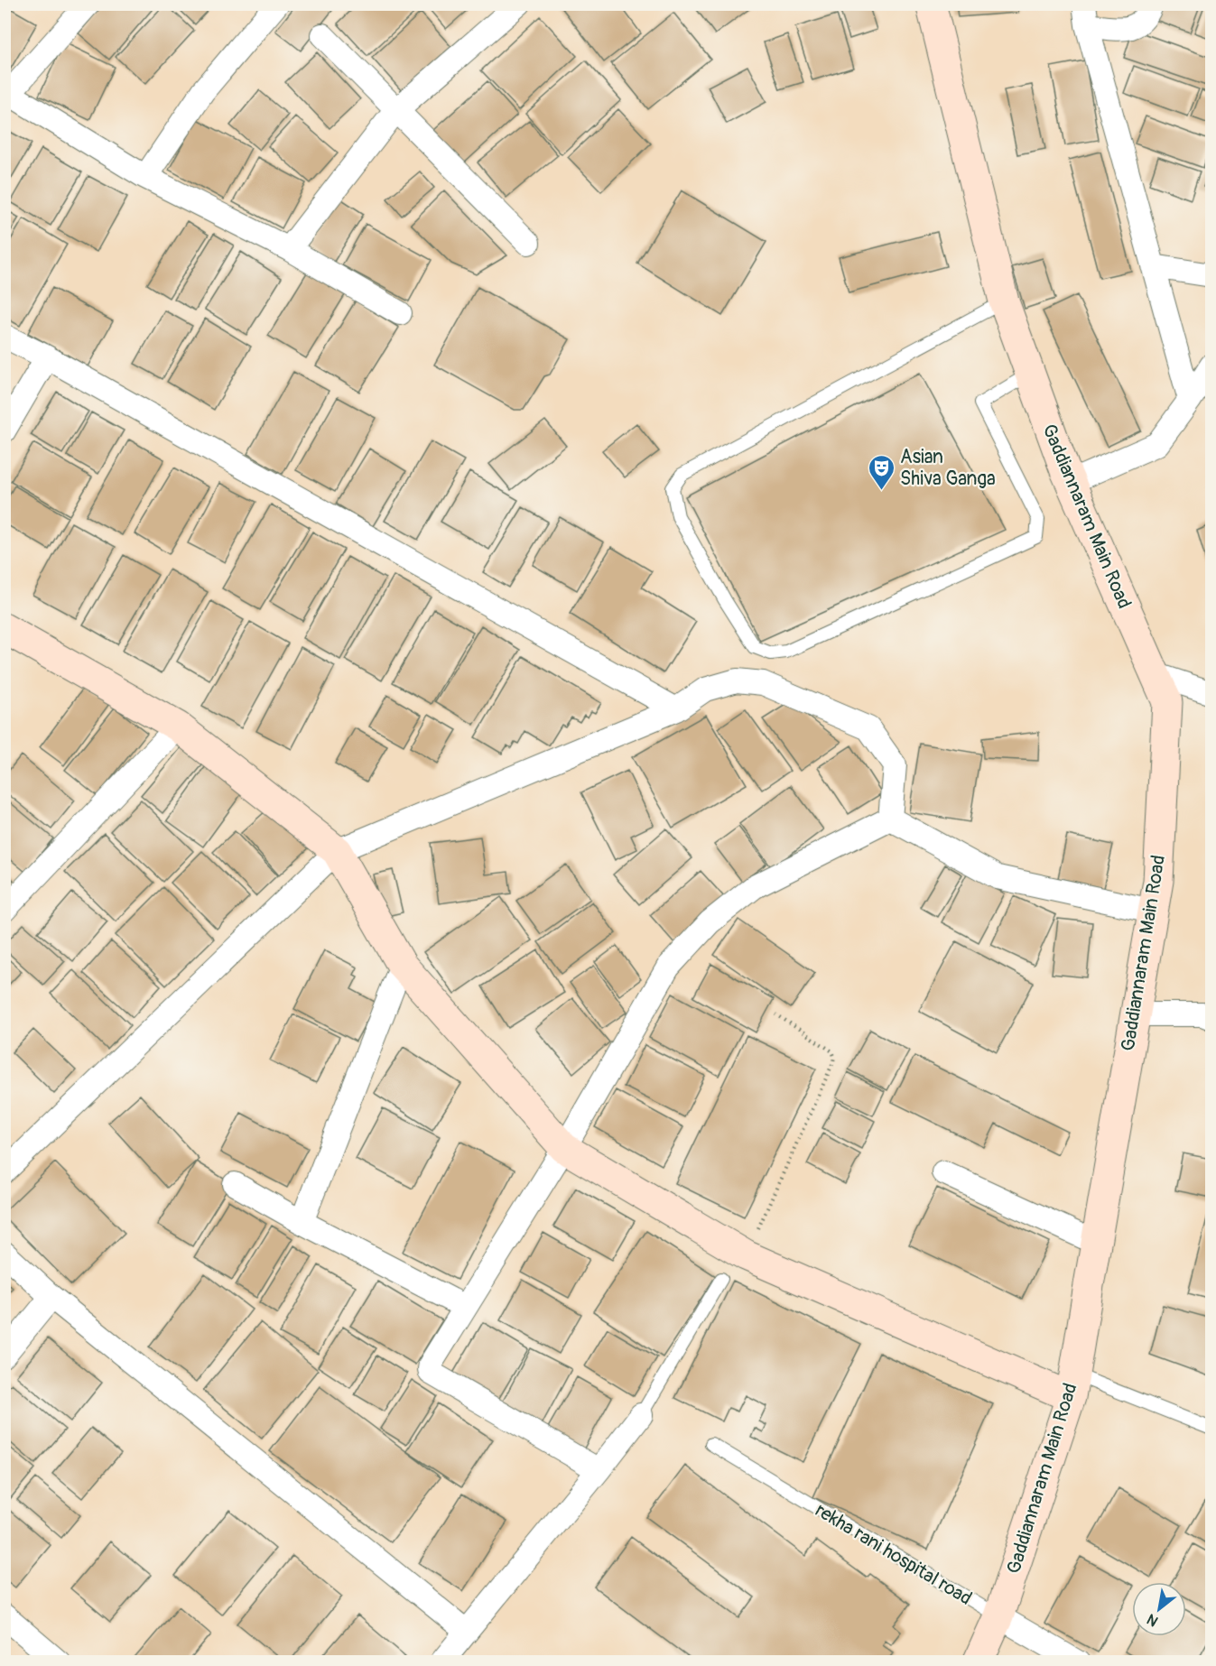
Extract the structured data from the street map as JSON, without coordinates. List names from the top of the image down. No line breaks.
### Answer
{"streets":{"main road":["Gaddiannaram Main Road"],"street":["rekha rani hospital road"]},"crossings":[["Gaddiannaram Main Road","rekha rani hospital road"]],"places":{"theatre":["Asian Shiva Ganga"]},"north":"bottom left"}
